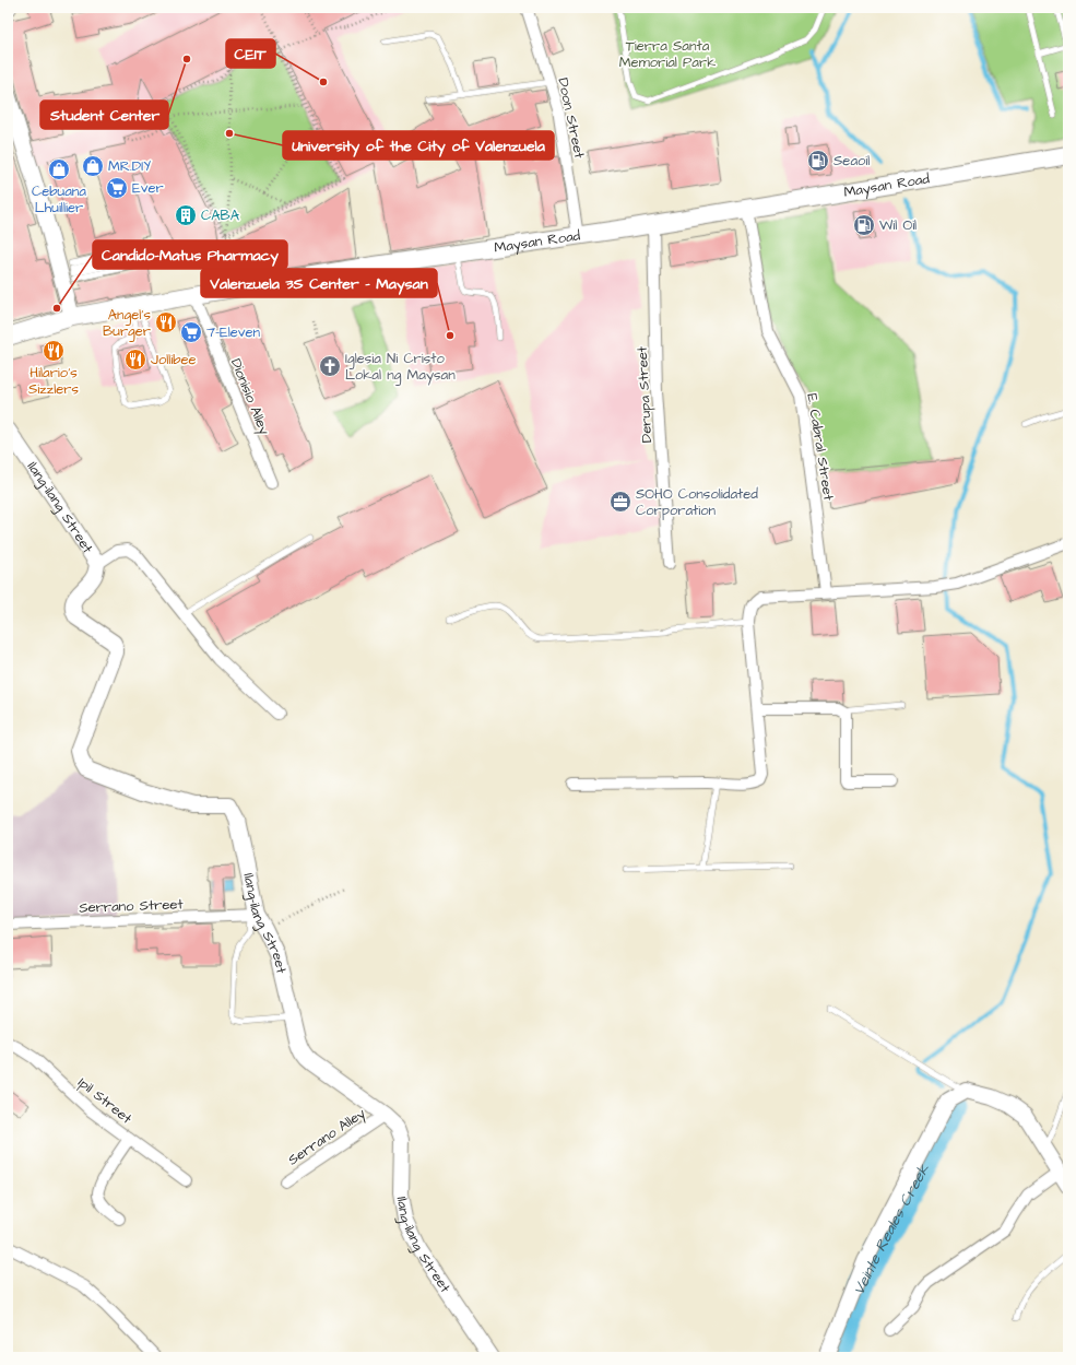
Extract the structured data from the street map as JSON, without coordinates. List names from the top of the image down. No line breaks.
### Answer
{"streets":{"main road":["Maysan Road"],"street":["Doon Street","Derupa Street","Dionisio Alley","E. Cabral Street","Ilang-ilang Street","Serrano Street","Ipil Street","Serrano Alley"]},"crossings":[["Doon Street","Maysan Road"],["Maysan Road","Derupa Street"],["Maysan Road","Dionisio Alley"],["Maysan Road","E. Cabral Street"],["Ilang-ilang Street","Serrano Street"],["Ilang-ilang Street","Serrano Alley"]],"water":["Veinte Reales Creek"],"parks":["Tierra Santa Memorial Park"],"places":{"other":["Student Center","CEIT","University of the City of Valenzuela","Candido-Matus Pharmacy","Valenzuela 3S Center - Maysan"],"fuel station":["Seaoil","Wil Oil"],"shop":["MR.DIY","Cebuana Lhuillier"],"supermarket":["Ever","7-Eleven"],"building":["CABA"],"restaurant":["Angel's Burger","Hilario's Sizzlers","Jollibee"],"church":["Iglesia Ni Cristo Lokal ng Maysan"],"office":["SOHO Consolidated Corporation"]}}
